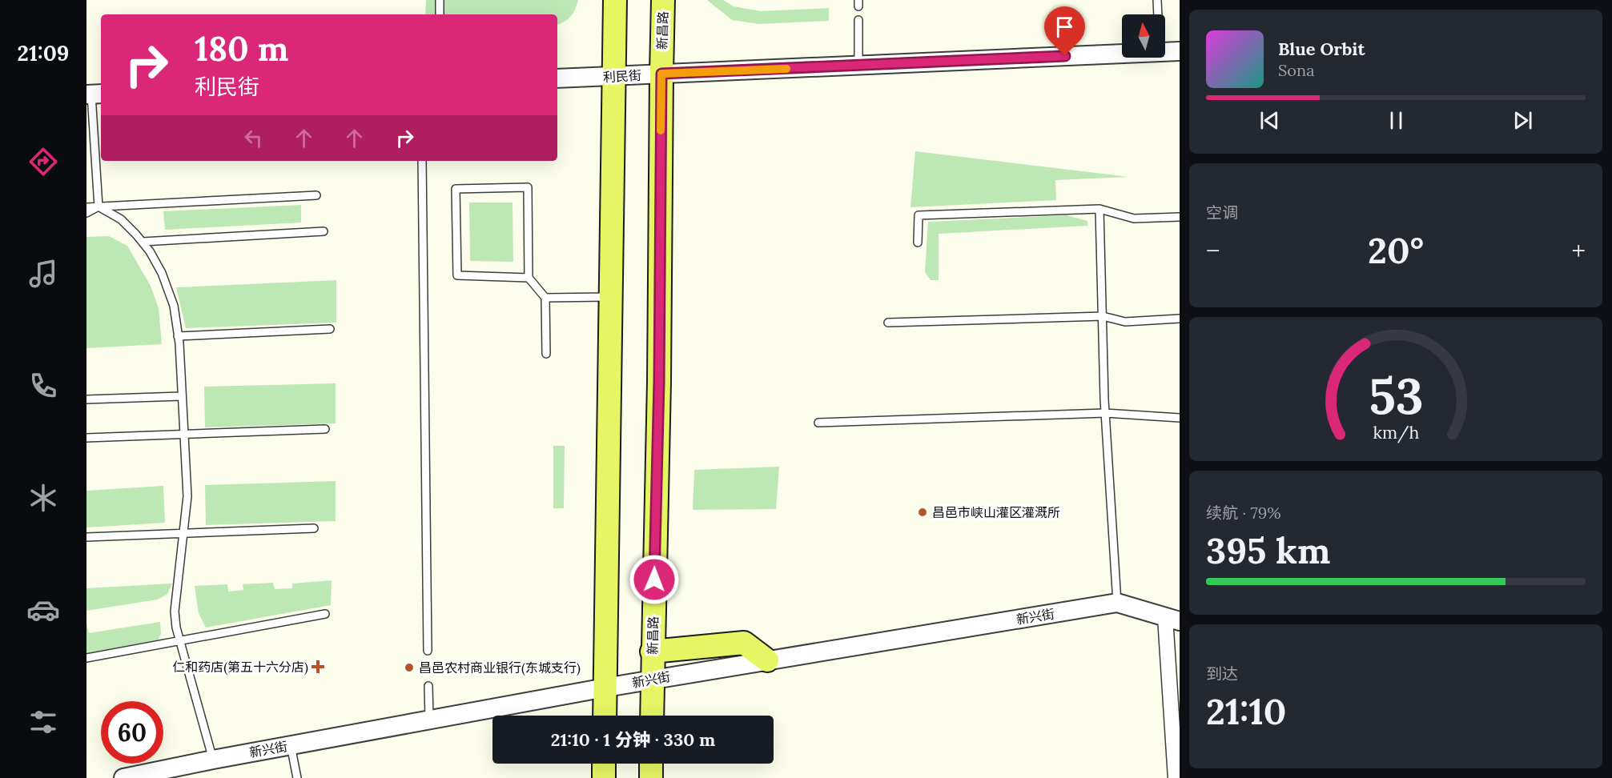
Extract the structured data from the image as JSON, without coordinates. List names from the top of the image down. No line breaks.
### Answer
{"streets":{"main road":["新昌路"],"street":["利民街","新兴街"]},"crossings":[["新昌路","利民街"],["新昌路","新兴街"]],"places":{"other":["昌邑市峡山灌区灌溉所","昌邑农村商业银行(东城支行)"],"health":["仁和药店(第五十六分店)"]},"north":"top","page":{"tabs":"21:09","turn":["180 m","利民街"],"song":["Blue Orbit","Sona"],"tile":["空调",["续航 · 79%","395 km"],["到达","21:10"]],"heat":["−","20°","+"],"limit":"60","trip":"21:10 · 1 分钟 · 330 m","gauge":["53","km/h"]}}
